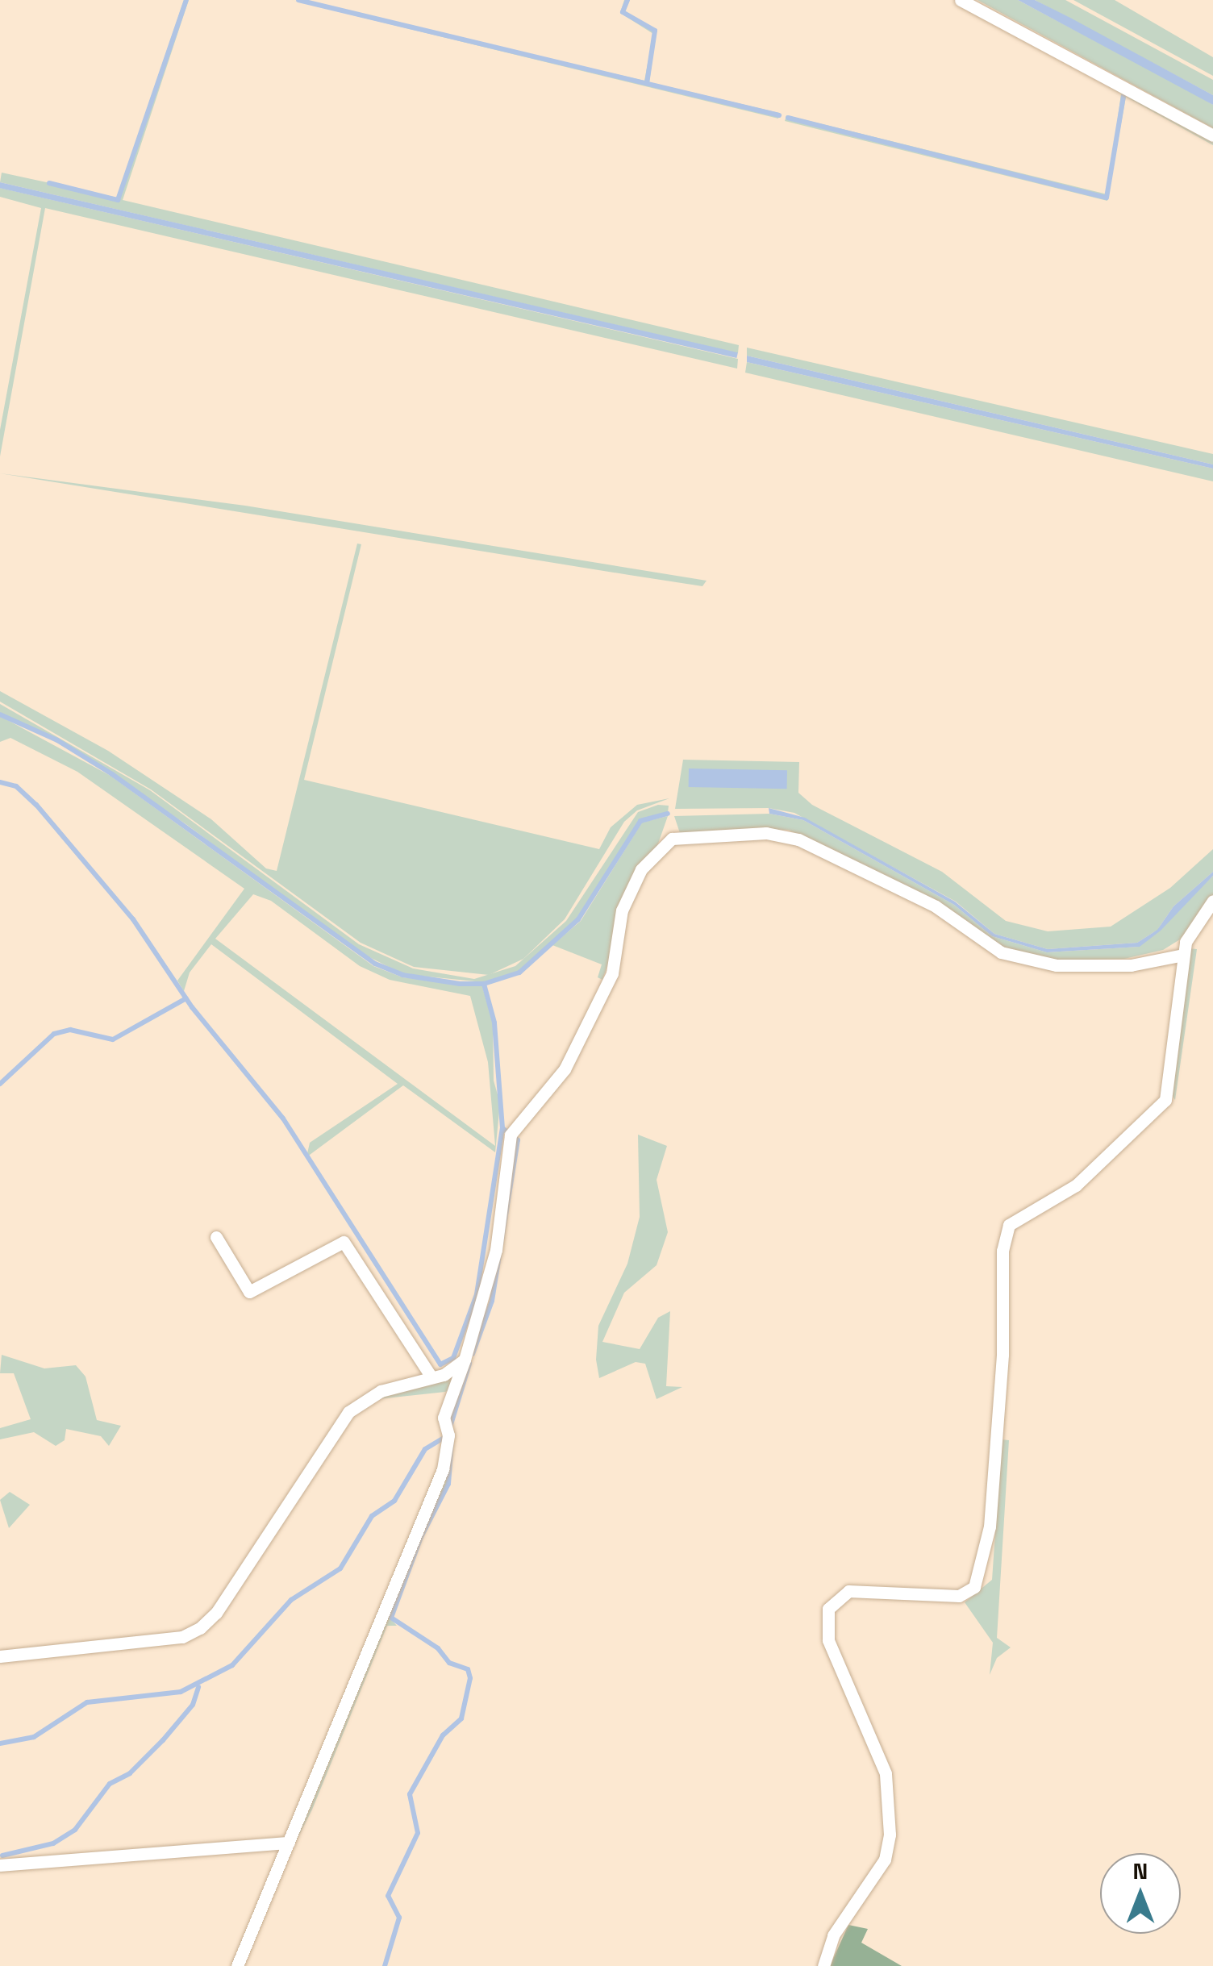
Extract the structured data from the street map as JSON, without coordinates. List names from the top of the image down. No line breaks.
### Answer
{"north":"top"}
